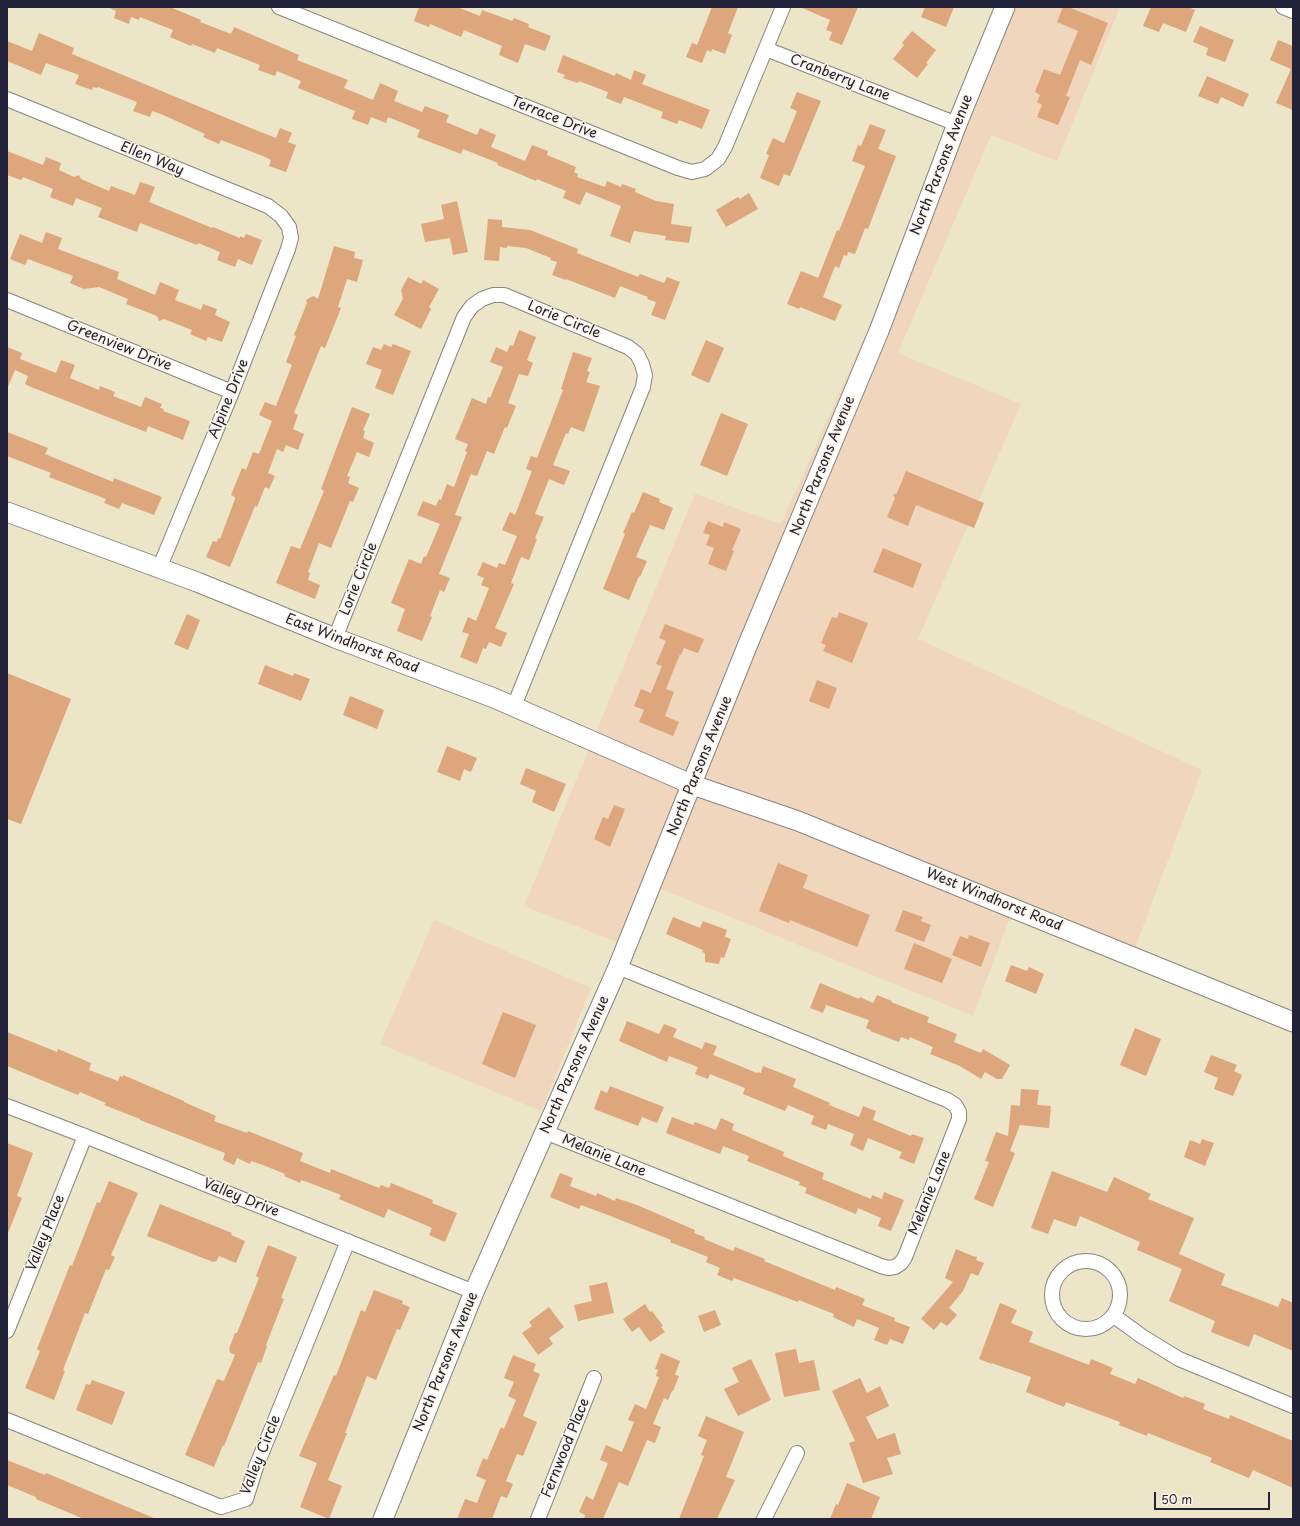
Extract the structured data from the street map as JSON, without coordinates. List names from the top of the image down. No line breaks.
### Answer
{"streets":{"main road":["North Parsons Avenue","East Windhorst Road","West Windhorst Road"],"street":["Cranberry Lane","Terrace Drive","Ellen Way","Lorie Circle","Greenview Drive","Alpine Drive","Melanie Lane","Valley Drive","Valley Place","Fernwood Place","Valley Circle"]},"crossings":[["Cranberry Lane","Terrace Drive"],["Cranberry Lane","North Parsons Avenue"],["Ellen Way","Alpine Drive"],["North Parsons Avenue","East Windhorst Road"],["North Parsons Avenue","West Windhorst Road"],["North Parsons Avenue","Melanie Lane"],["North Parsons Avenue","Valley Drive"],["Lorie Circle","East Windhorst Road"],["Greenview Drive","Alpine Drive"],["Alpine Drive","East Windhorst Road"],["East Windhorst Road","West Windhorst Road"],["Valley Drive","Valley Place"],["Valley Drive","Valley Circle"]],"scale_bar":"50 m"}
